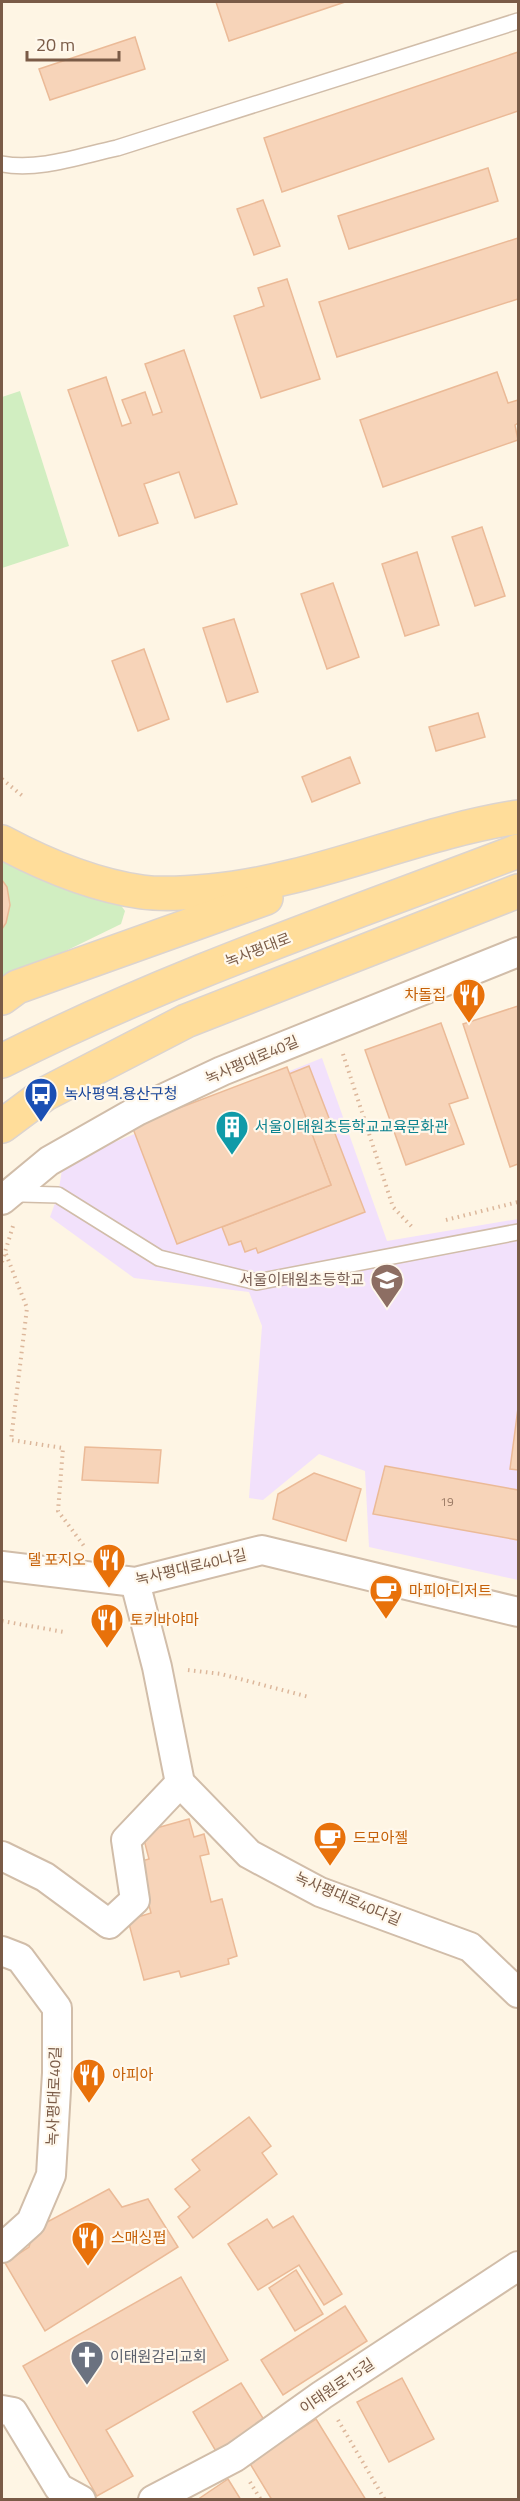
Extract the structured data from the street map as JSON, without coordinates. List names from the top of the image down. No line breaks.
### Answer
{"streets":{"main road":["녹사평대로"],"street":["녹사평대로40길","녹사평대로40나길","녹사평대로40다길","이태원로15길"]},"places":{"restaurant":["차돌집","델 포지오","토키바야마","아피아","스매싱펍"],"bus stop":["녹사평역.용산구청"],"building":["서울이태원초등학교교육문화관"],"school or university":["서울이태원초등학교"],"cafe":["마피아디저트","드모아젤"],"church":["이태원감리교회"]},"house_numbers":["19"],"scale_bar":"20 m"}
